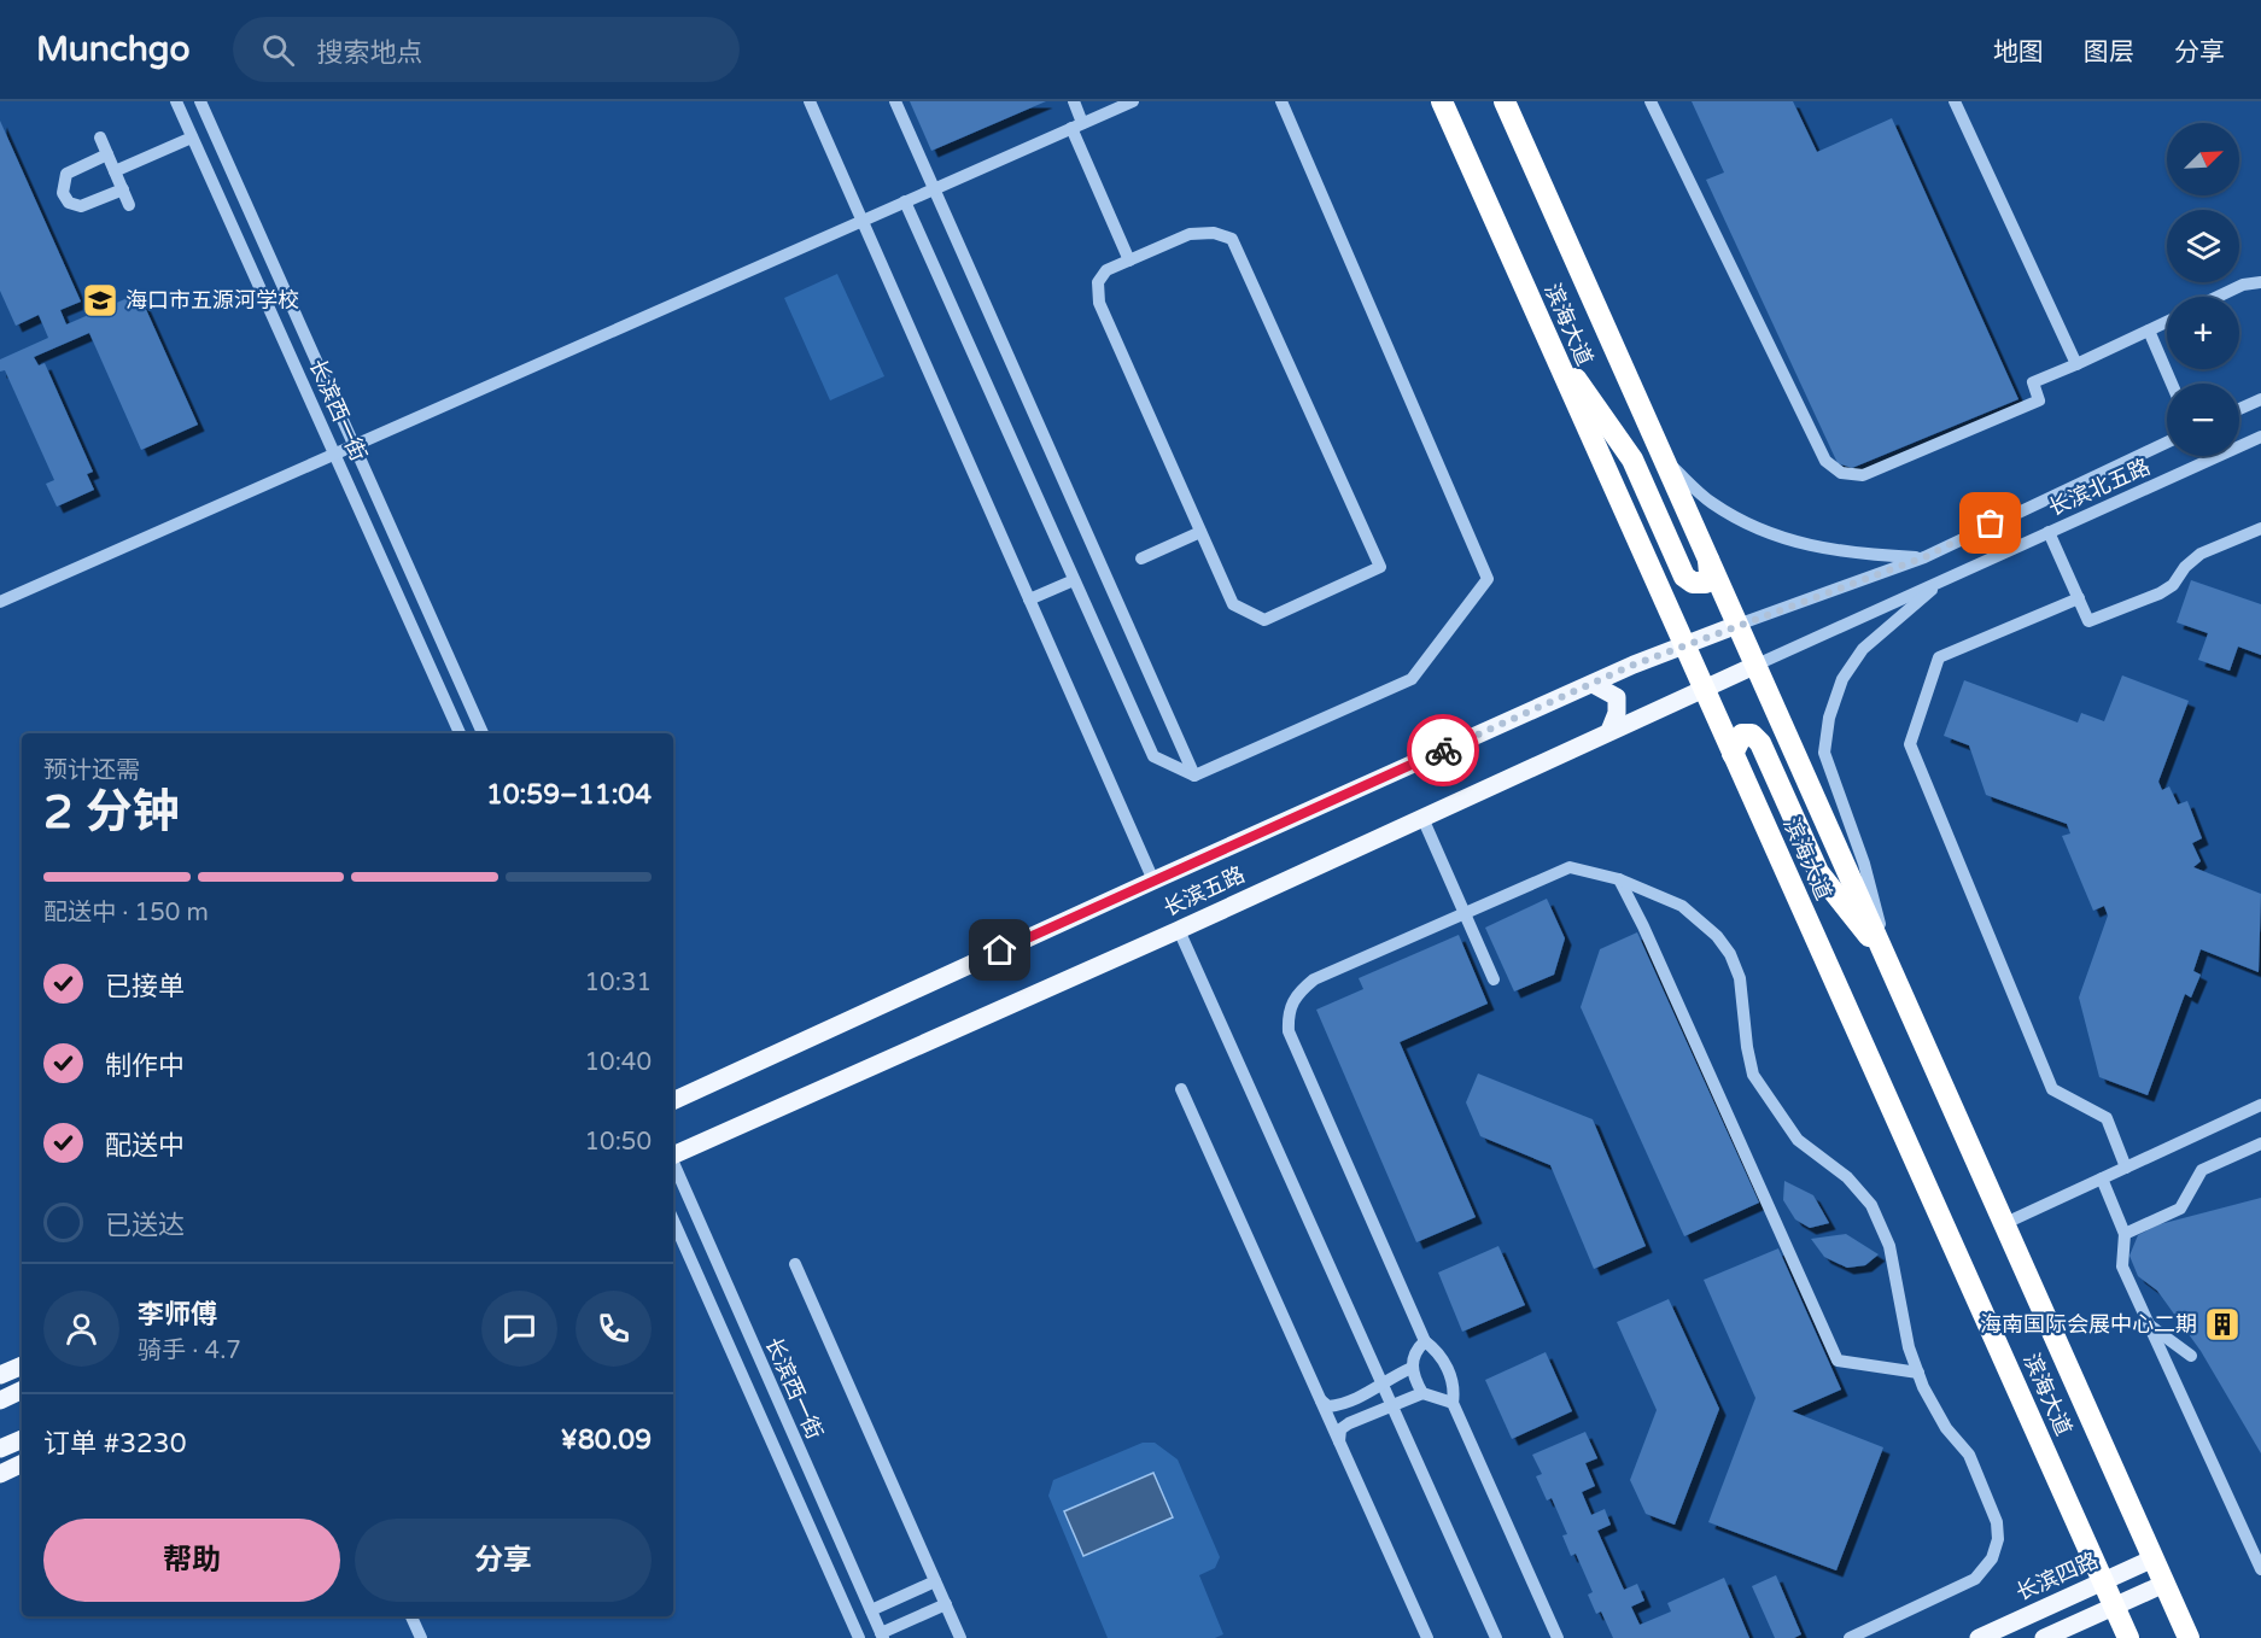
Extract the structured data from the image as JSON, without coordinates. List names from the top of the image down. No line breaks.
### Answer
{"streets":{"highway":["滨海大道"],"main road":["长滨五路","长滨四路"],"street":["长滨西一街","长滨北五路"]},"crossings":[["滨海大道","长滨北五路"],["滨海大道","长滨五路"],["滨海大道","长滨四路"],["长滨北五路","长滨五路"]],"places":{"school or university":["海口市五源河学校"],"building":["海南国际会展中心二期"]},"north":"top right","page":{"header":"Munchgo","search":"搜索地点","nav":["地图","图层","分享"],"map_buttons":["+","−"],"heading":["2 分钟","预计还需","10:59–11:04"],"panel":["李师傅","骑手 · 4.7","订单 #3230","¥80.09"],"bar":"配送中 · 150 m","list":[["已接单","10:31"],["制作中","10:40"],["配送中","10:50"],"已送达"],"buttons":["帮助","分享"]}}
